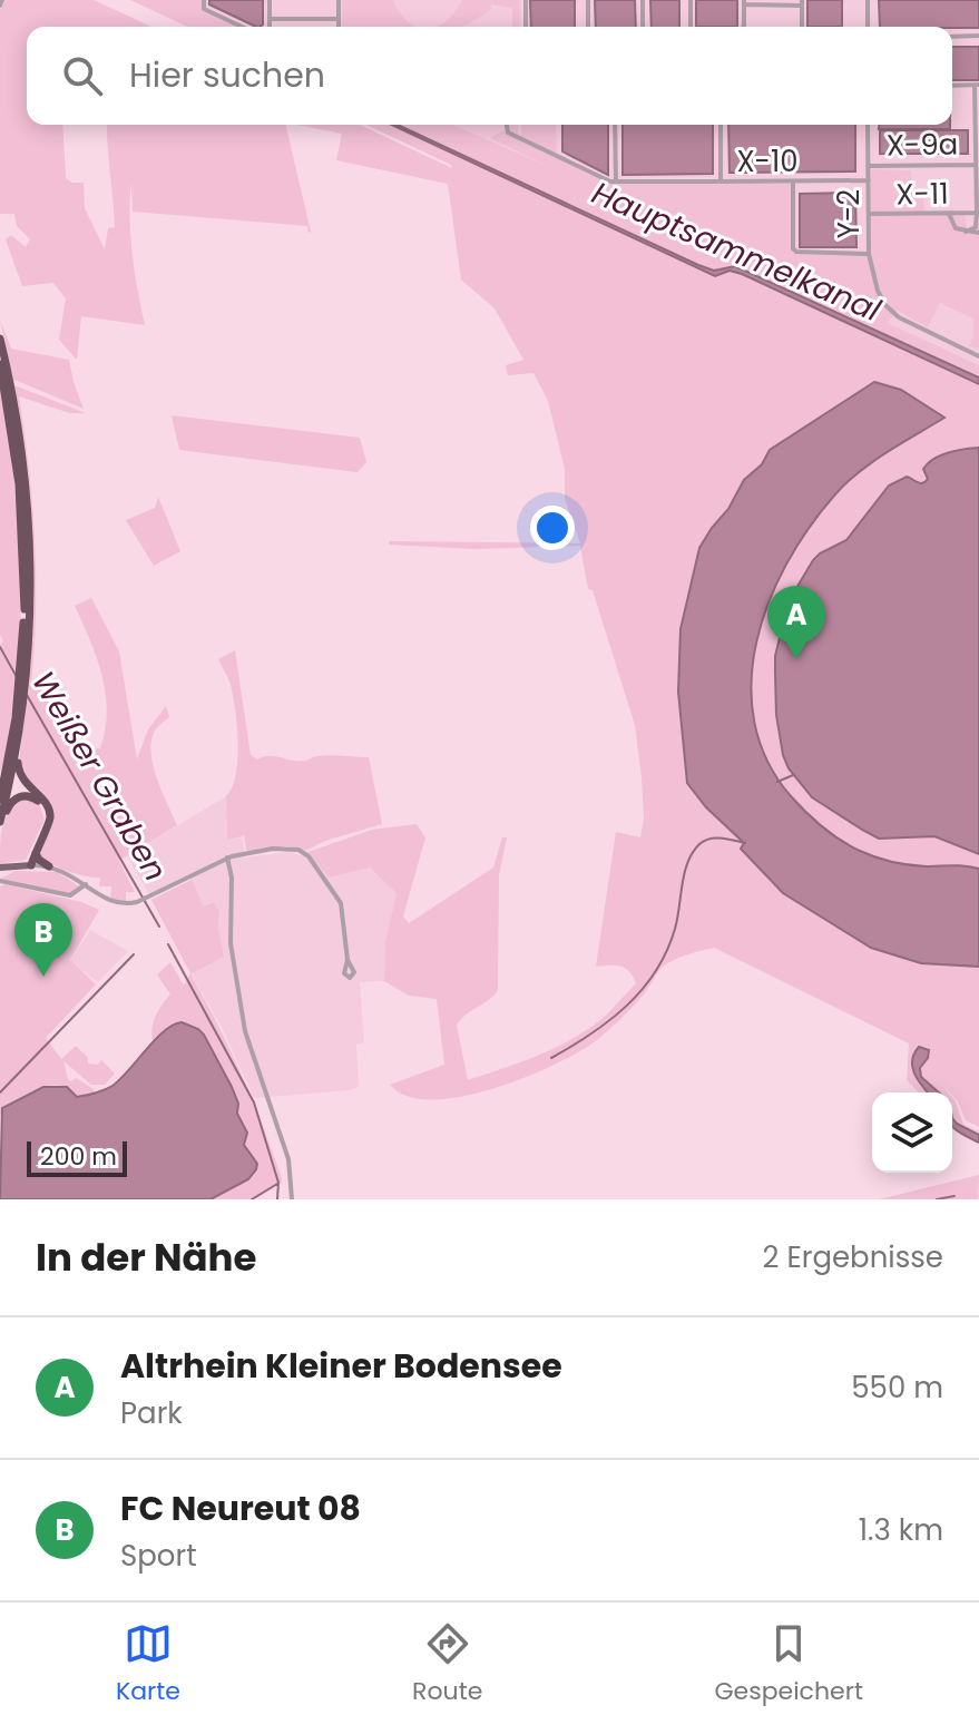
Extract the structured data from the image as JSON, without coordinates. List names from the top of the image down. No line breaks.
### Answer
{"streets":{"street":["X-9a","X-10","X-11","Y-2"]},"crossings":[["X-9a","Y-2"],["X-10","Y-2"],["X-11","Y-2"]],"water":["Hauptsammelkanal","Weißer Graben"],"scale_bar":"200 m","page":{"search":"Hier suchen","pins":["A","B"],"scale":"200 m","heading":["In der Nähe","2 Ergebnisse"],"list":[{"mark":"A","name":"Altrhein Kleiner Bodensee","note":"Park","value":"550 m"},{"mark":"B","name":"FC Neureut 08","note":"Sport","value":"1.3 km"}],"nav":["Karte","Route","Gespeichert"]}}
